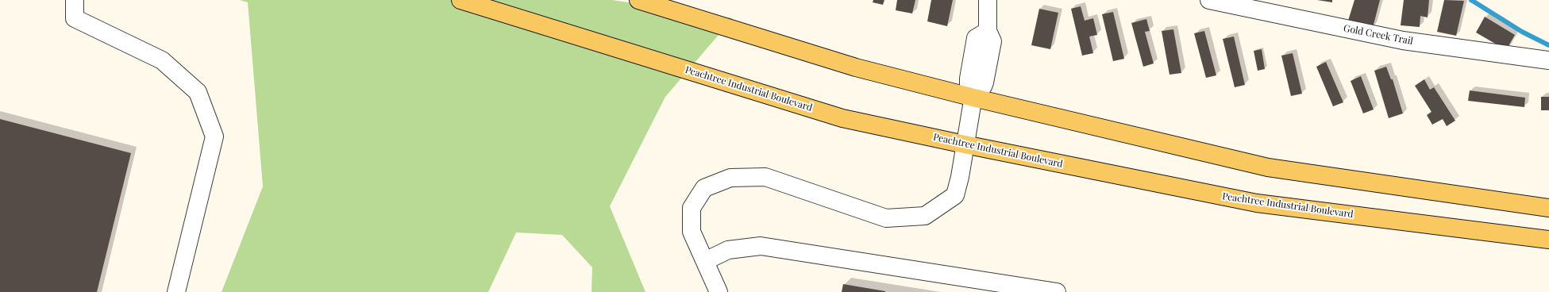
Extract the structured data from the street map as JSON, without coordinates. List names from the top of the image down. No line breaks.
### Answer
{"streets":{"main road":["Peachtree Industrial Boulevard"],"street":["Gold Creek Trail"]}}
